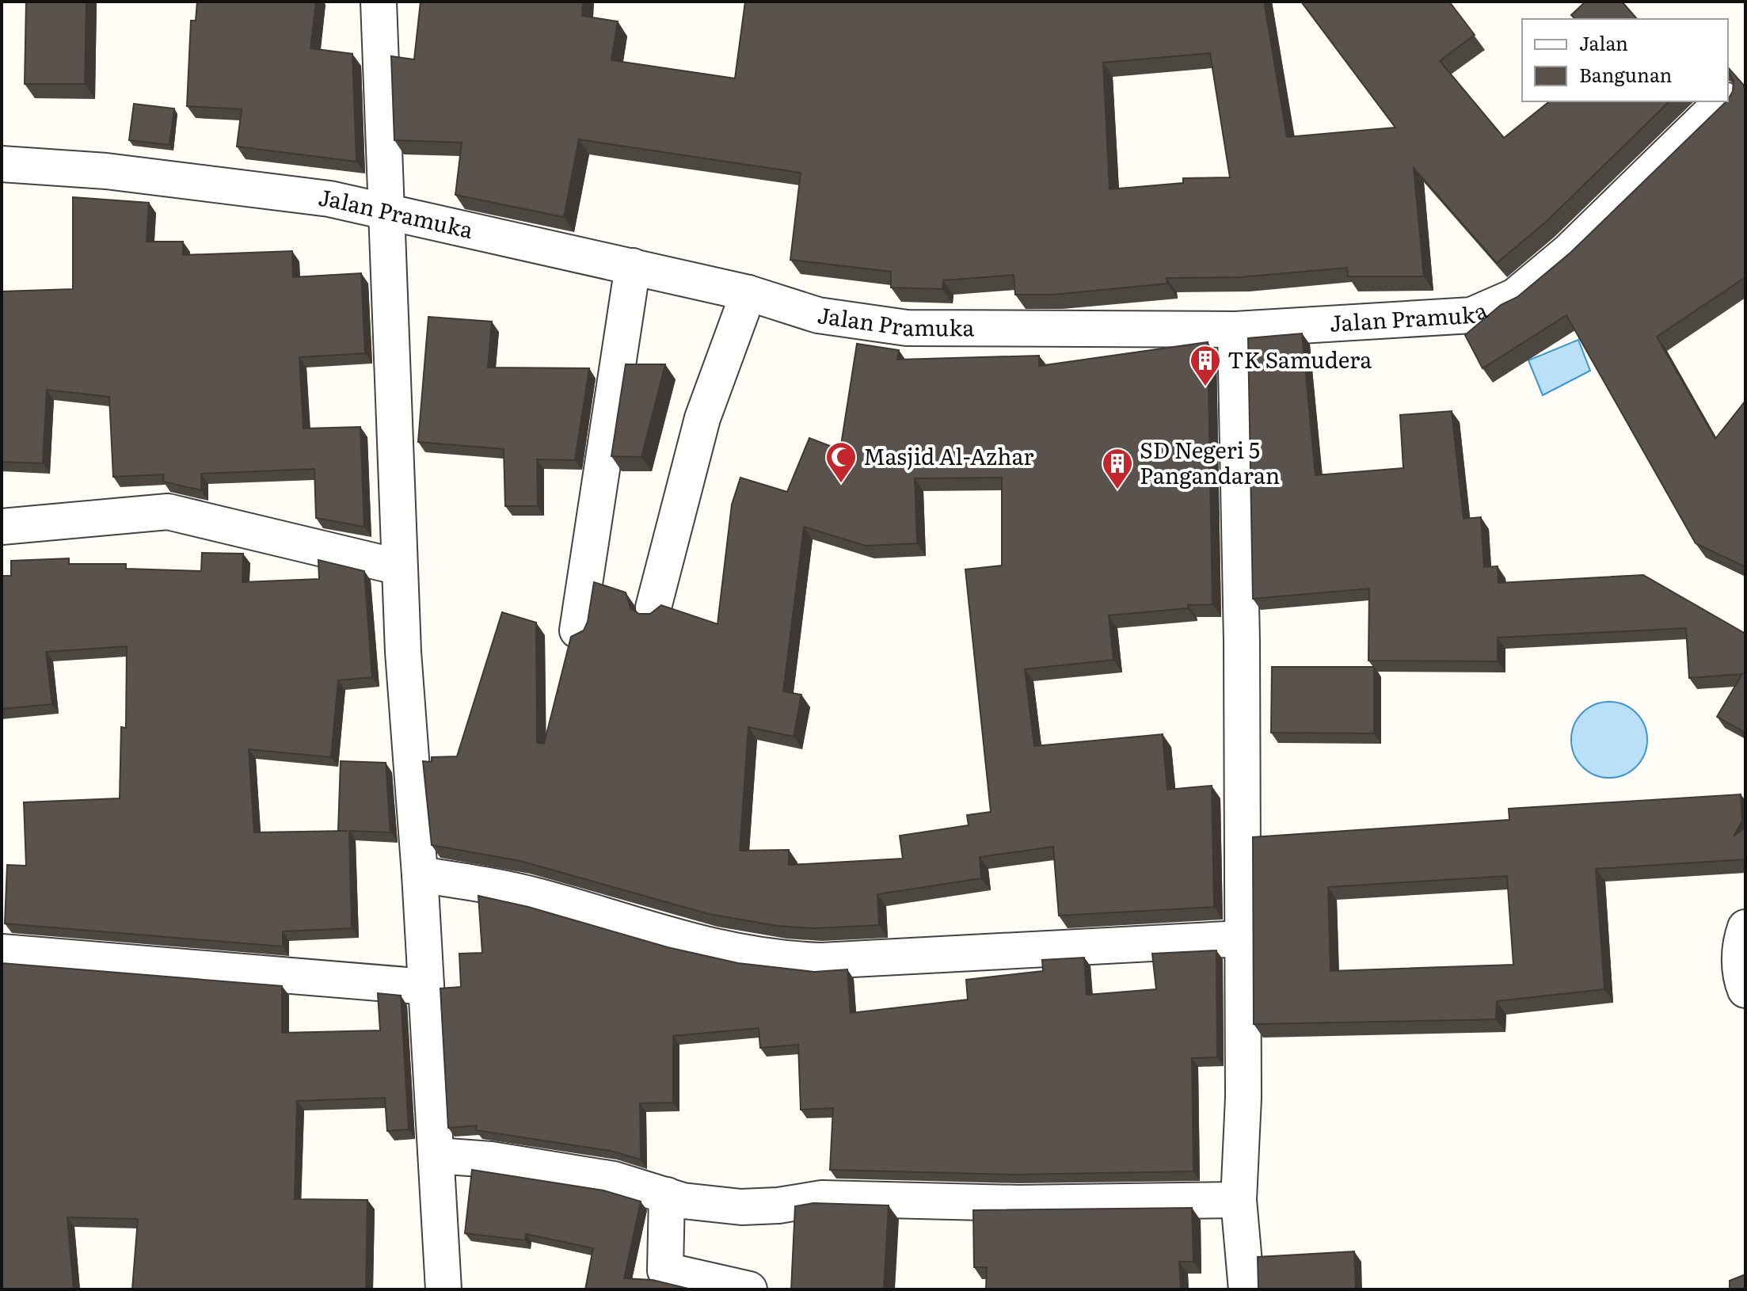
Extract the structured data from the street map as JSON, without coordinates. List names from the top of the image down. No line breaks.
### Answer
{"streets":{"street":["Jalan Pramuka"]},"places":{"building":["TK Samudera","SD Negeri 5 Pangandaran"],"mosque":["Masjid Al-Azhar"]},"legend":["Jalan","Bangunan"]}
